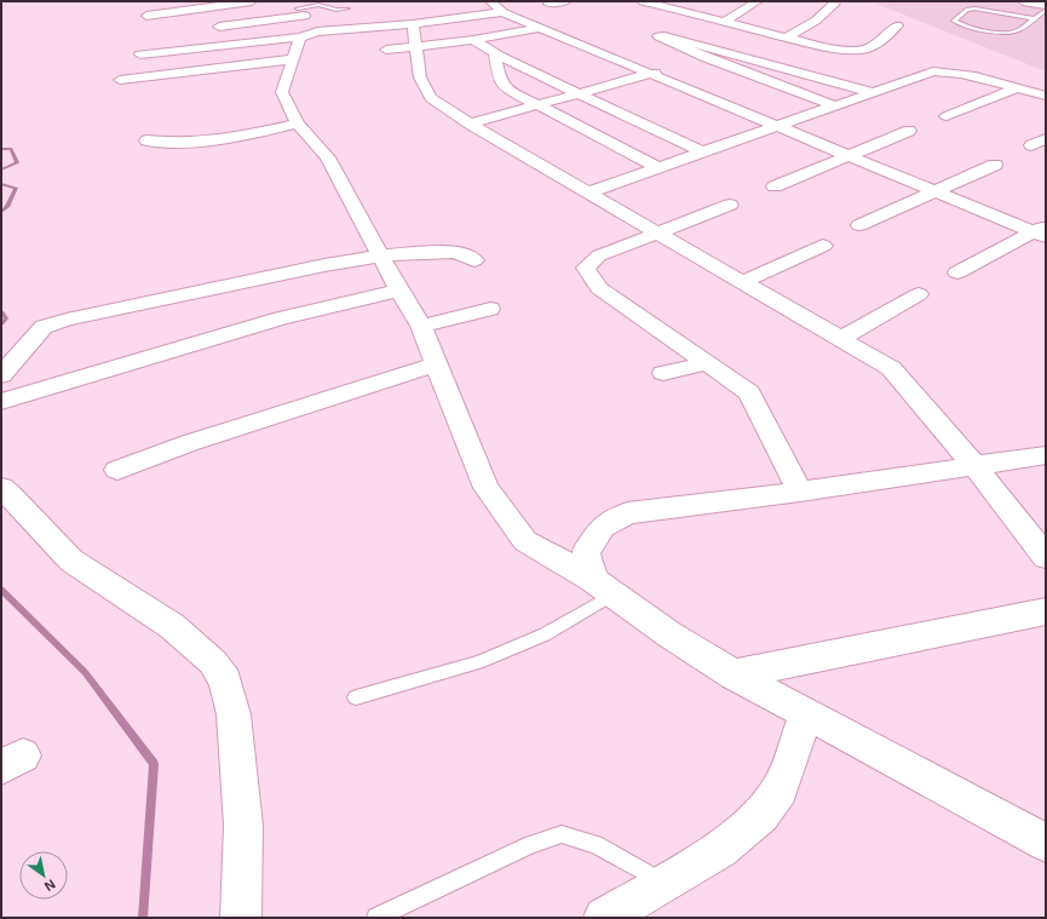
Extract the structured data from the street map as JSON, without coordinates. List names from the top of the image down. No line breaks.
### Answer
{"north":"bottom right"}
